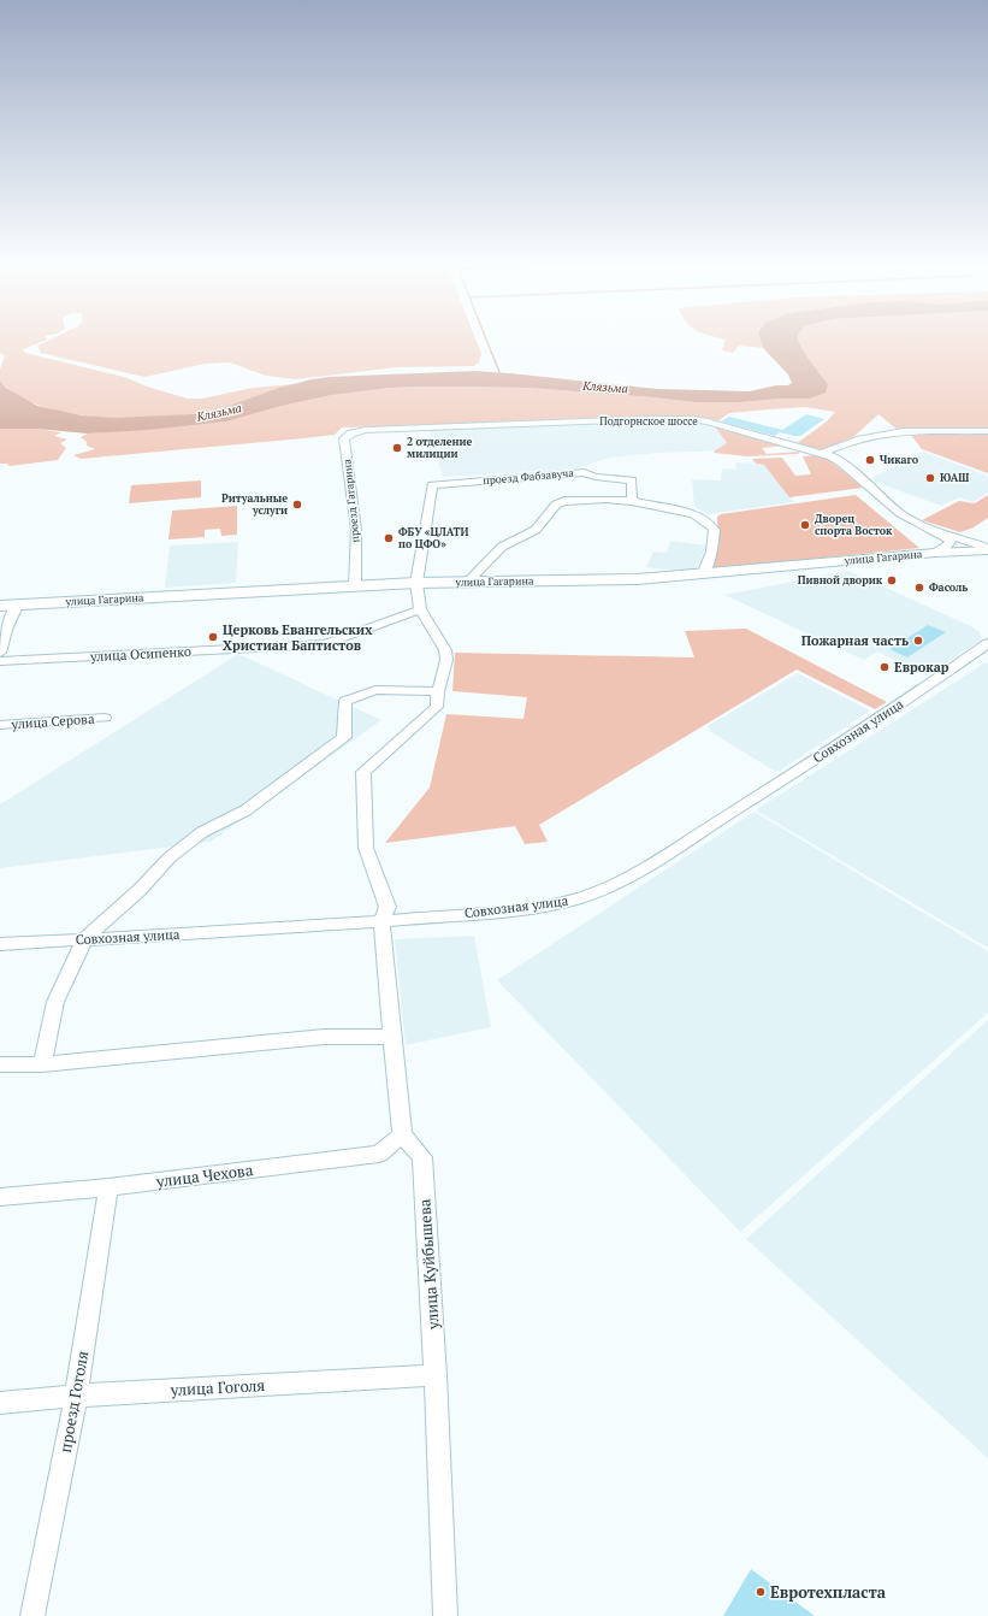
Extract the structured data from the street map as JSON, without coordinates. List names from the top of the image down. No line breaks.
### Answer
{"streets":{"main road":["улица Гагарина"],"street":["Подгорнское шоссе","проезд Фабзавуча","проезд Гагарина","улица Осипенко","улица Серова","Совхозная улица","улица Чехова","улица Куйбышева","улица Гоголя","проезд Гоголя"]},"crossings":[["Подгорнское шоссе","проезд Гагарина"],["проезд Фабзавуча","улица Гагарина"],["проезд Гагарина","улица Гагарина"],["улица Чехова","улица Куйбышева"],["улица Чехова","проезд Гоголя"],["улица Куйбышева","улица Гоголя"],["улица Гоголя","проезд Гоголя"]],"water":["Клязьма"],"places":["2 отделение милиции","Чикаго","ЮАШ","Ритуальные услуги","Дворец спорта Восток","ФБУ «ЦЛАТИ по ЦФО»","Пивной дворик","Фасоль","Церковь Евангельских Христиан Баптистов","Пожарная часть","Еврокар","Евротехпласта"]}
